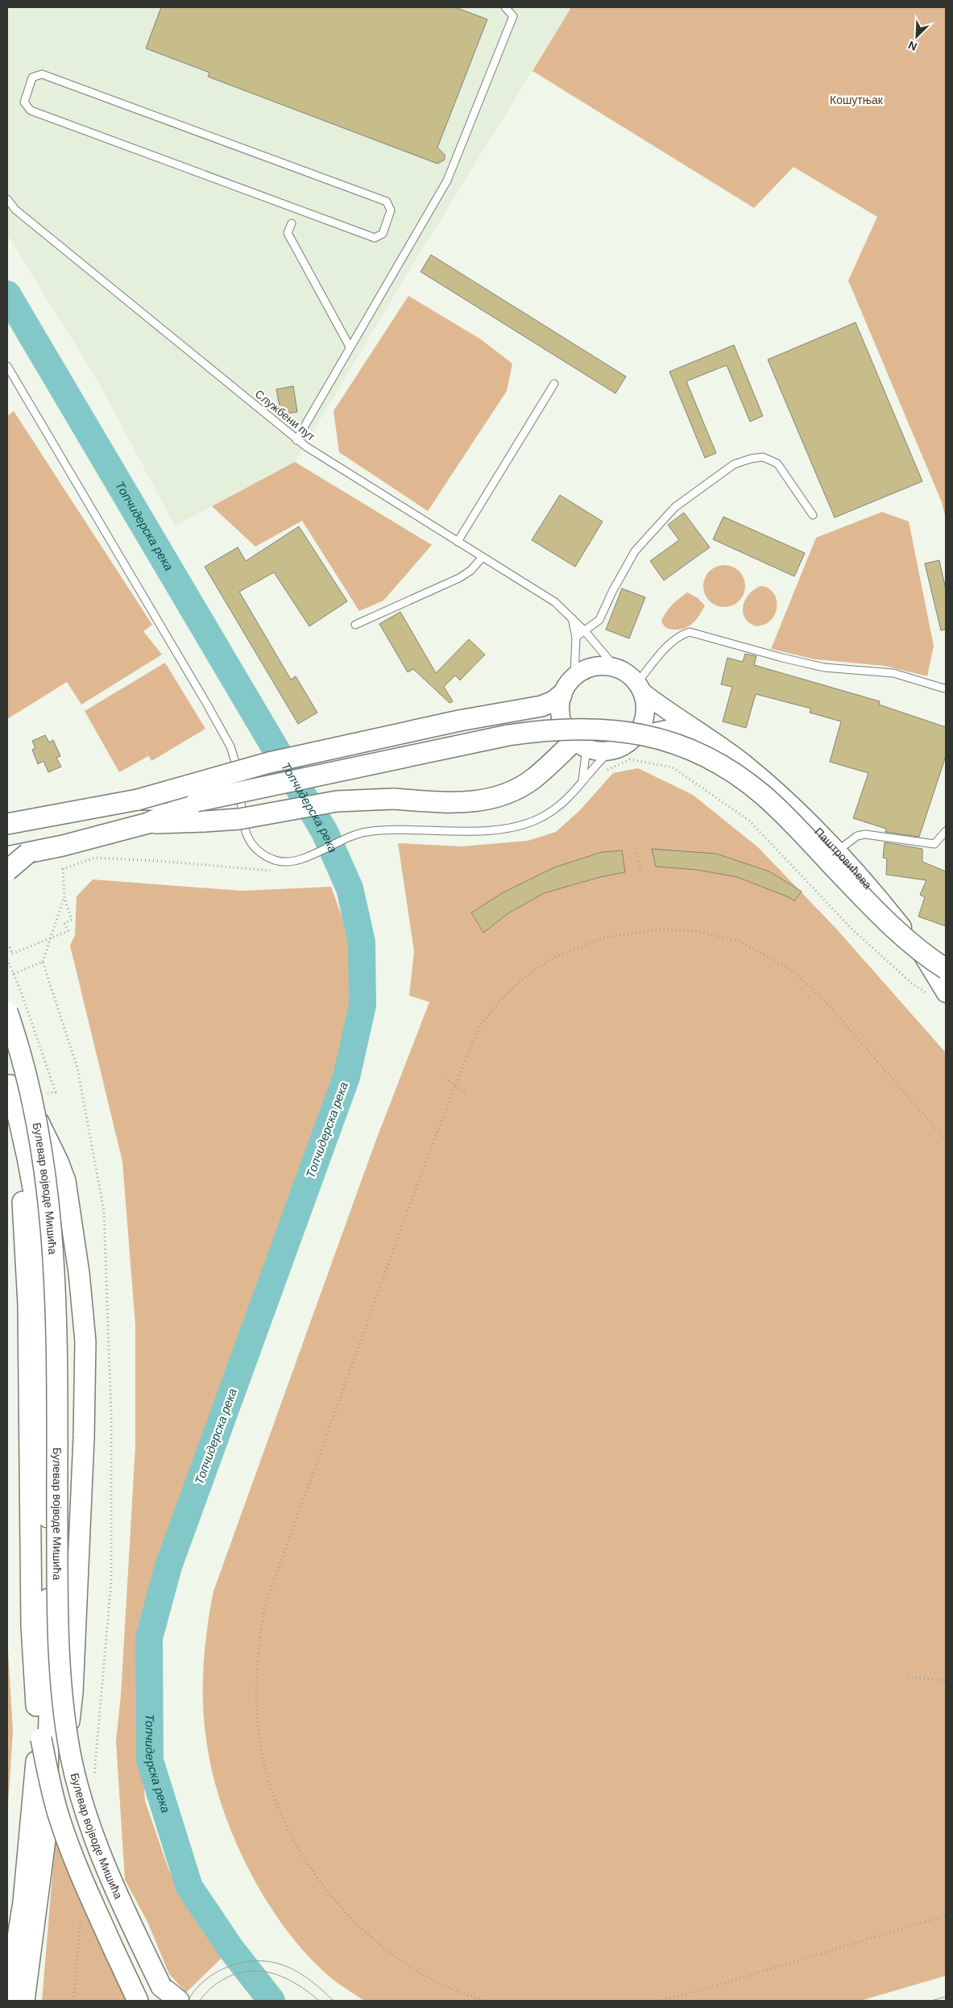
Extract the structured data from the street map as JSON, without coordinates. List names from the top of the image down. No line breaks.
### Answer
{"streets":{"main road":["Булевар војводе Мишића"],"street":["Паштровићева"],"lane":["Службени пут"]},"crossings":[["Службени пут","Паштровићева"]],"water":["Топчидерска река"],"parks":["Кошутњак"],"north":"bottom left"}
